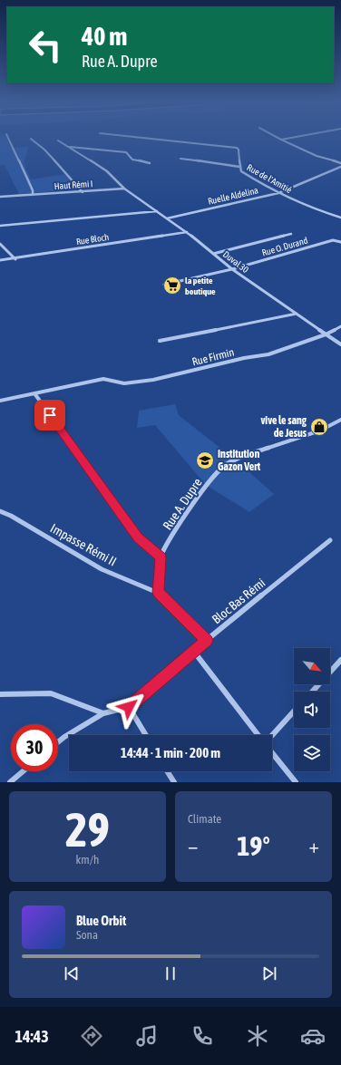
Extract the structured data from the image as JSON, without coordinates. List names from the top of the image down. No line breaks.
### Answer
{"streets":{"street":["Rue de l'Amitié","Haut Rémi I","Ruelle Aldelina","Rue Bloch","Rue O. Durand","Duval 30","Rue Firmin","Rue A. Dupre","Impasse Rémi II","Bloc Bas Rémi"]},"crossings":[["Rue de l'Amitié","Ruelle Aldelina"],["Haut Rémi I","Duval 30"],["Ruelle Aldelina","Duval 30"],["Rue Bloch","Duval 30"],["Rue O. Durand","Duval 30"],["Duval 30","Rue Firmin"],["Rue A. Dupre","Impasse Rémi II"]],"places":{"supermarket":["la petite boutique"],"shop":["vive le sang de Jesus"],"school or university":["Institution Gazon Vert"]},"north":"bottom right","page":{"turn":["40 m","Rue A. Dupre"],"limit":"30","trip":"14:44 · 1 min · 200 m","tile":[["29","km/h"],"Climate"],"heat":["−","19°","+"],"song":["Blue Orbit","Sona"],"tabs":"14:43"}}
